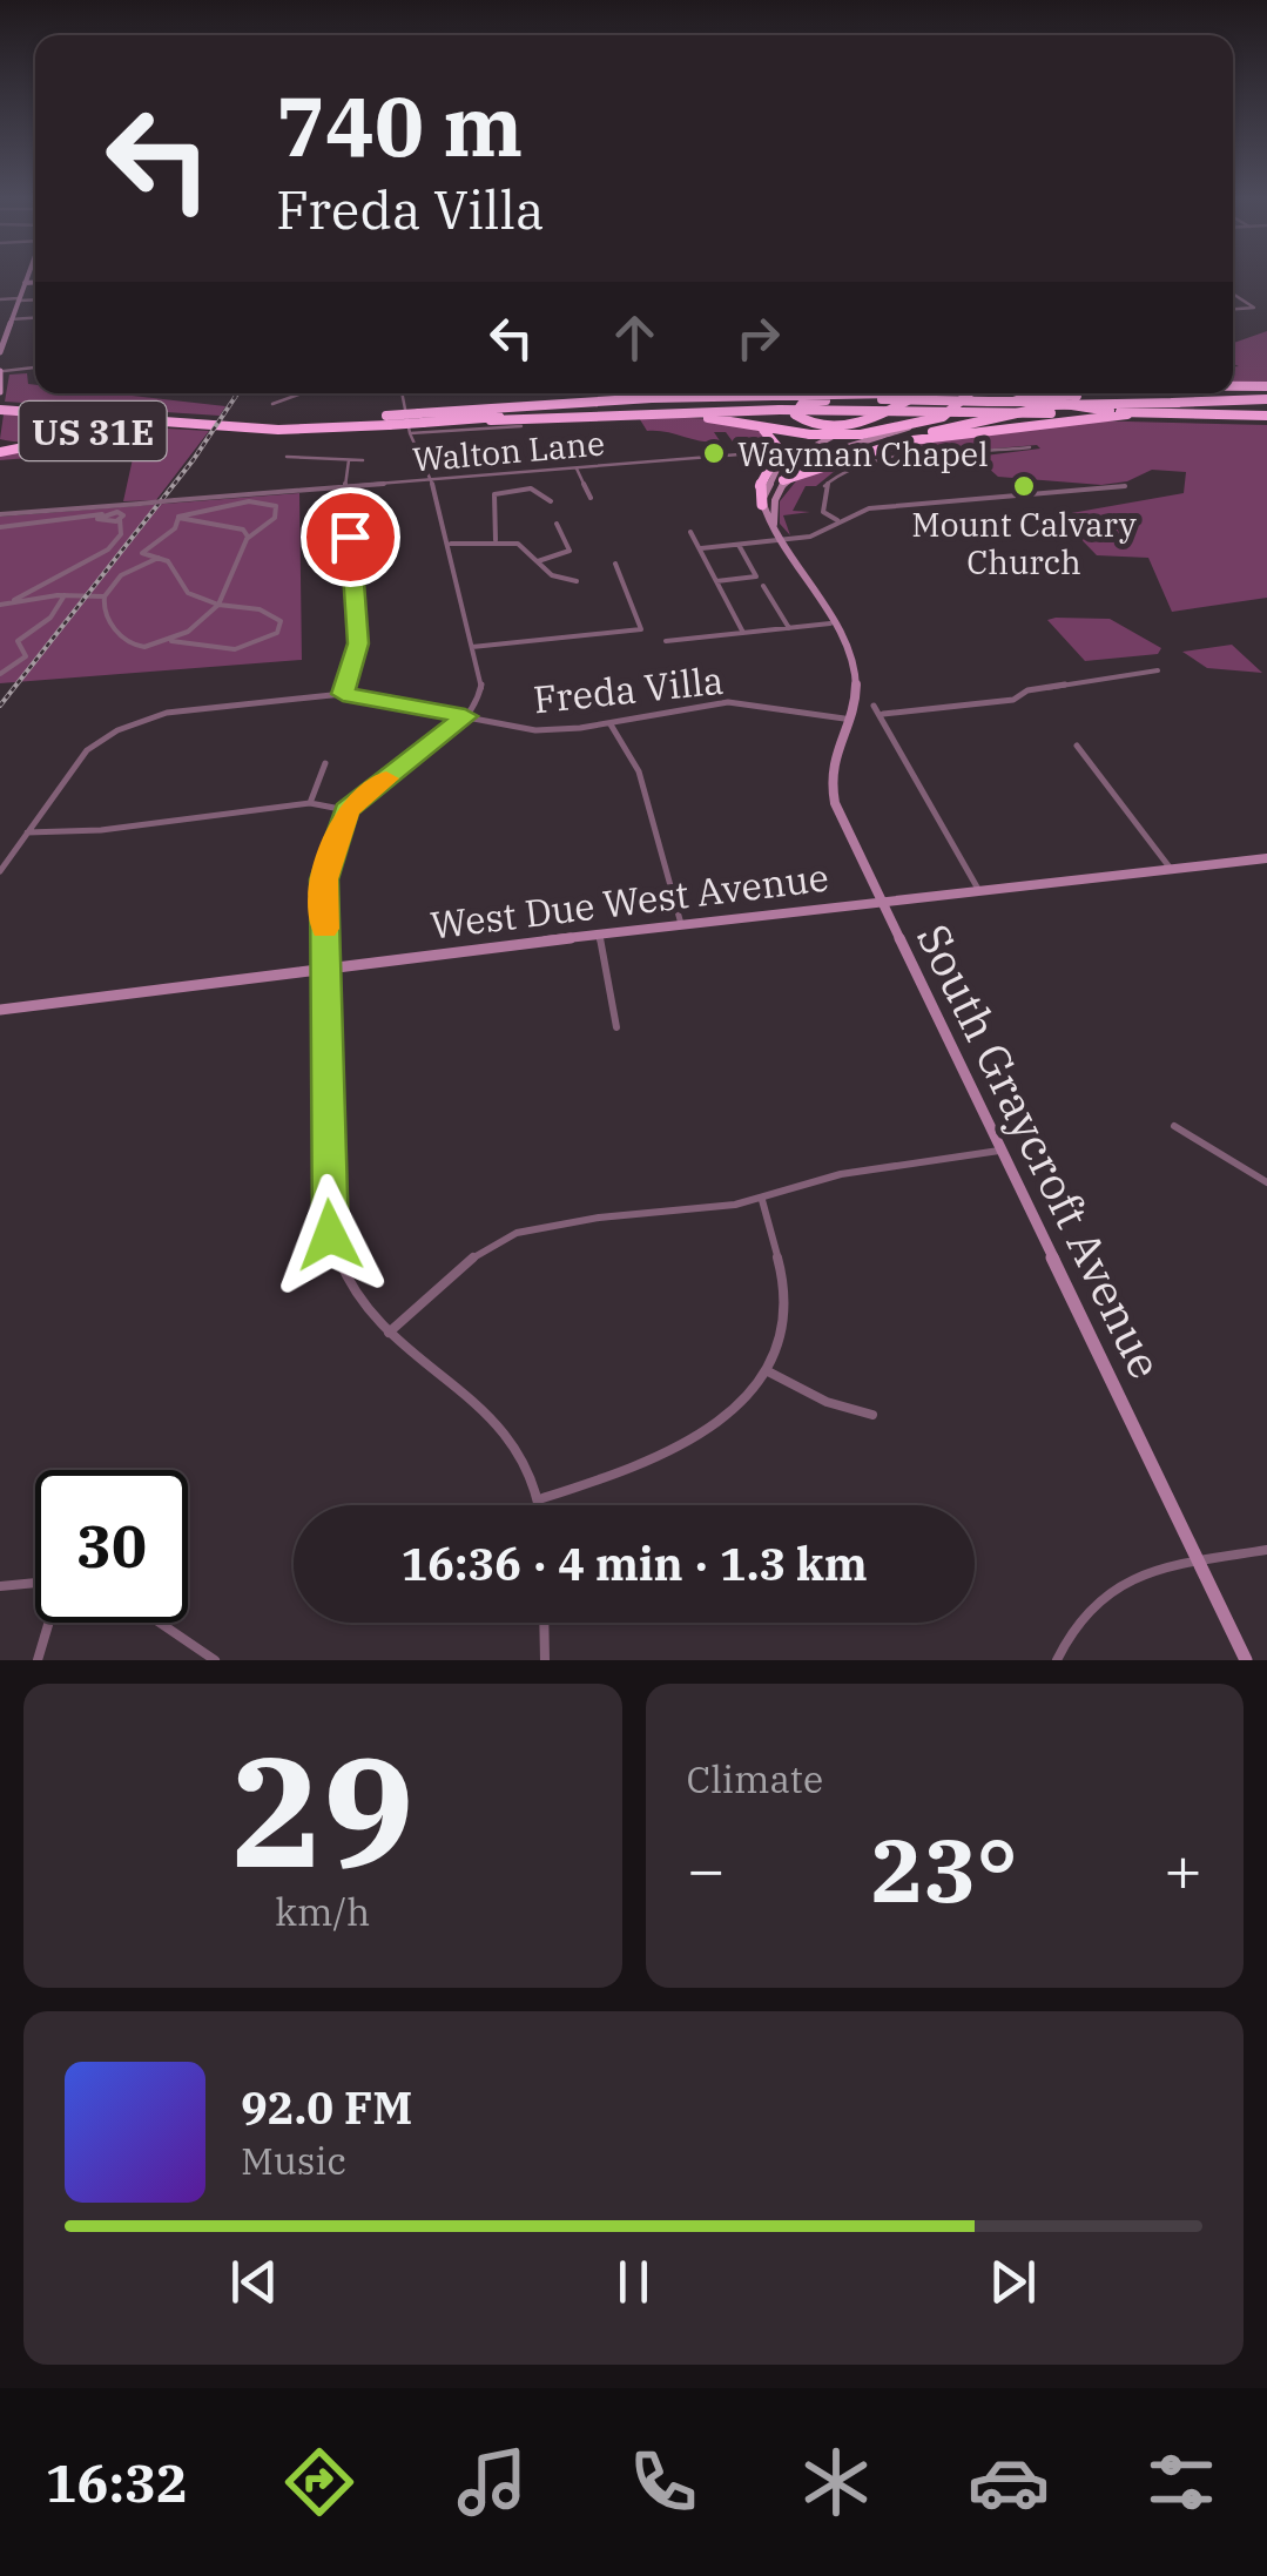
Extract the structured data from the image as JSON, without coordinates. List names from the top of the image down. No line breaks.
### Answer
{"streets":{"highway":["US 31E"],"main road":["West Due West Avenue","South Graycroft Avenue"],"street":["Walton Lane","Freda Villa"]},"crossings":[["Freda Villa","South Graycroft Avenue"],["West Due West Avenue","South Graycroft Avenue"]],"places":["Wayman Chapel","Mount Calvary Church"],"page":{"turn":["740 m","Freda Villa"],"limit":"30","trip":"16:36 · 4 min · 1.3 km","tile":[["29","km/h"],"Climate"],"heat":["−","23°","+"],"song":["92.0 FM","Music"],"tabs":"16:32"}}
